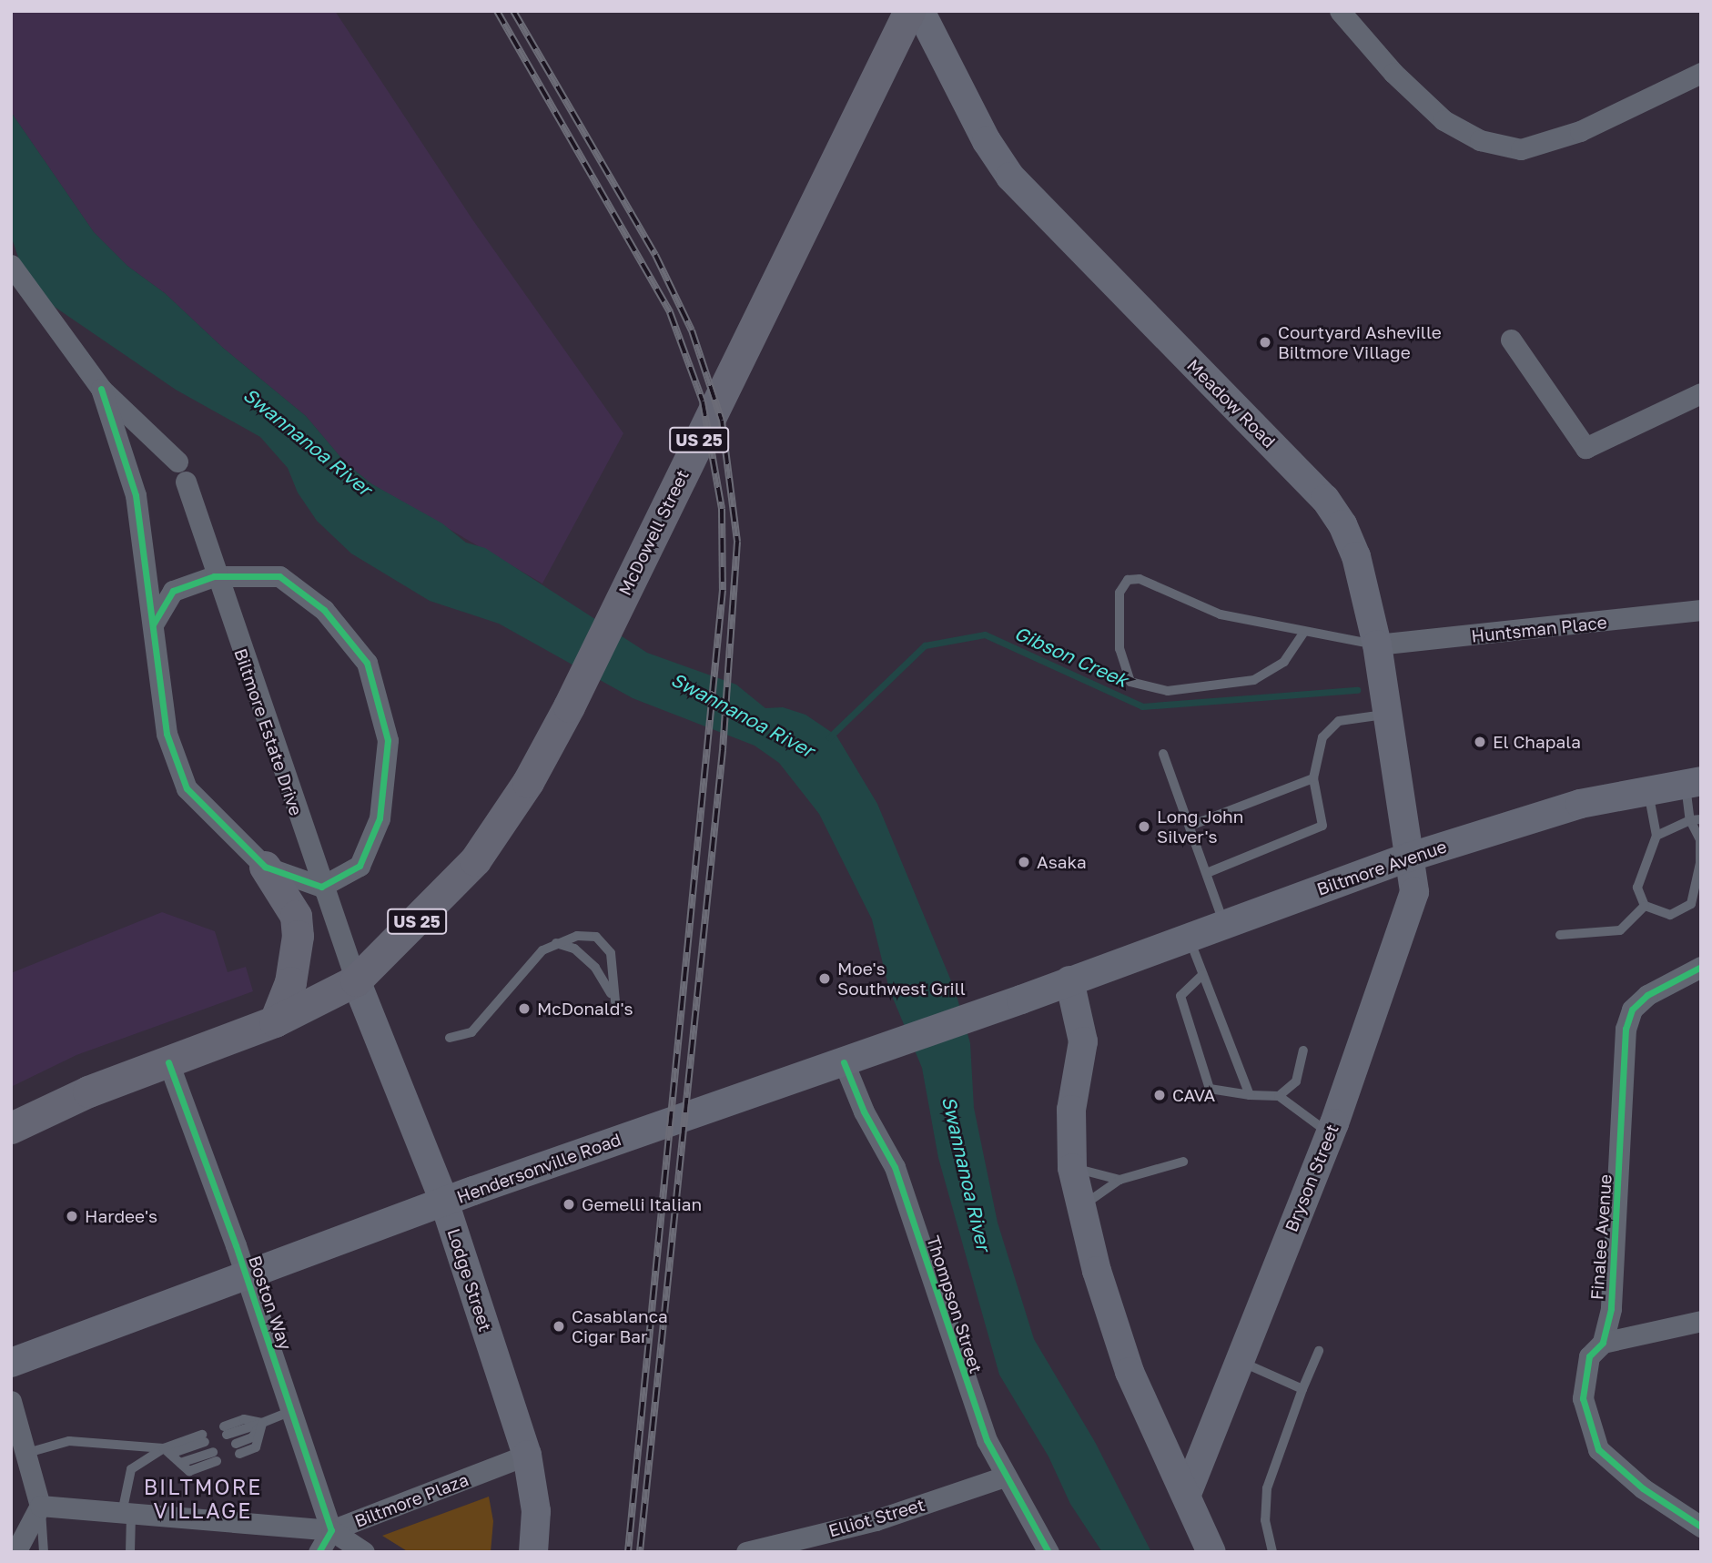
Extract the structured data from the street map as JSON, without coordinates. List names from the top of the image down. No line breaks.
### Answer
{"streets":{"main road":["Meadow Road","US 25","McDowell Street","Biltmore Avenue","Hendersonville Road","Bryson Street","Lodge Street"],"street":["Huntsman Place","Biltmore Estate Drive","Finalee Avenue","Boston Way","Thompson Street","Biltmore Plaza","Elliot Street"]},"crossings":[["Meadow Road","Huntsman Place"],["Meadow Road","Biltmore Avenue"],["Meadow Road","Bryson Street"],["US 25","McDowell Street"],["US 25","Biltmore Estate Drive"],["US 25","Lodge Street"],["US 25","Boston Way"],["McDowell Street","Biltmore Estate Drive"],["McDowell Street","Lodge Street"],["Biltmore Estate Drive","Lodge Street"],["Biltmore Avenue","Hendersonville Road"],["Biltmore Avenue","Bryson Street"],["Hendersonville Road","Lodge Street"],["Hendersonville Road","Boston Way"],["Hendersonville Road","Thompson Street"],["Lodge Street","Biltmore Plaza"],["Boston Way","Biltmore Plaza"],["Thompson Street","Elliot Street"]],"districts":["BILTMORE VILLAGE"],"water":["Swannanoa River","Gibson Creek"],"places":["Courtyard Asheville Biltmore Village","El Chapala","Long John Silver's","Asaka","Moe's Southwest Grill","McDonald's","CAVA","Gemelli Italian","Hardee's","Casablanca Cigar Bar"]}
